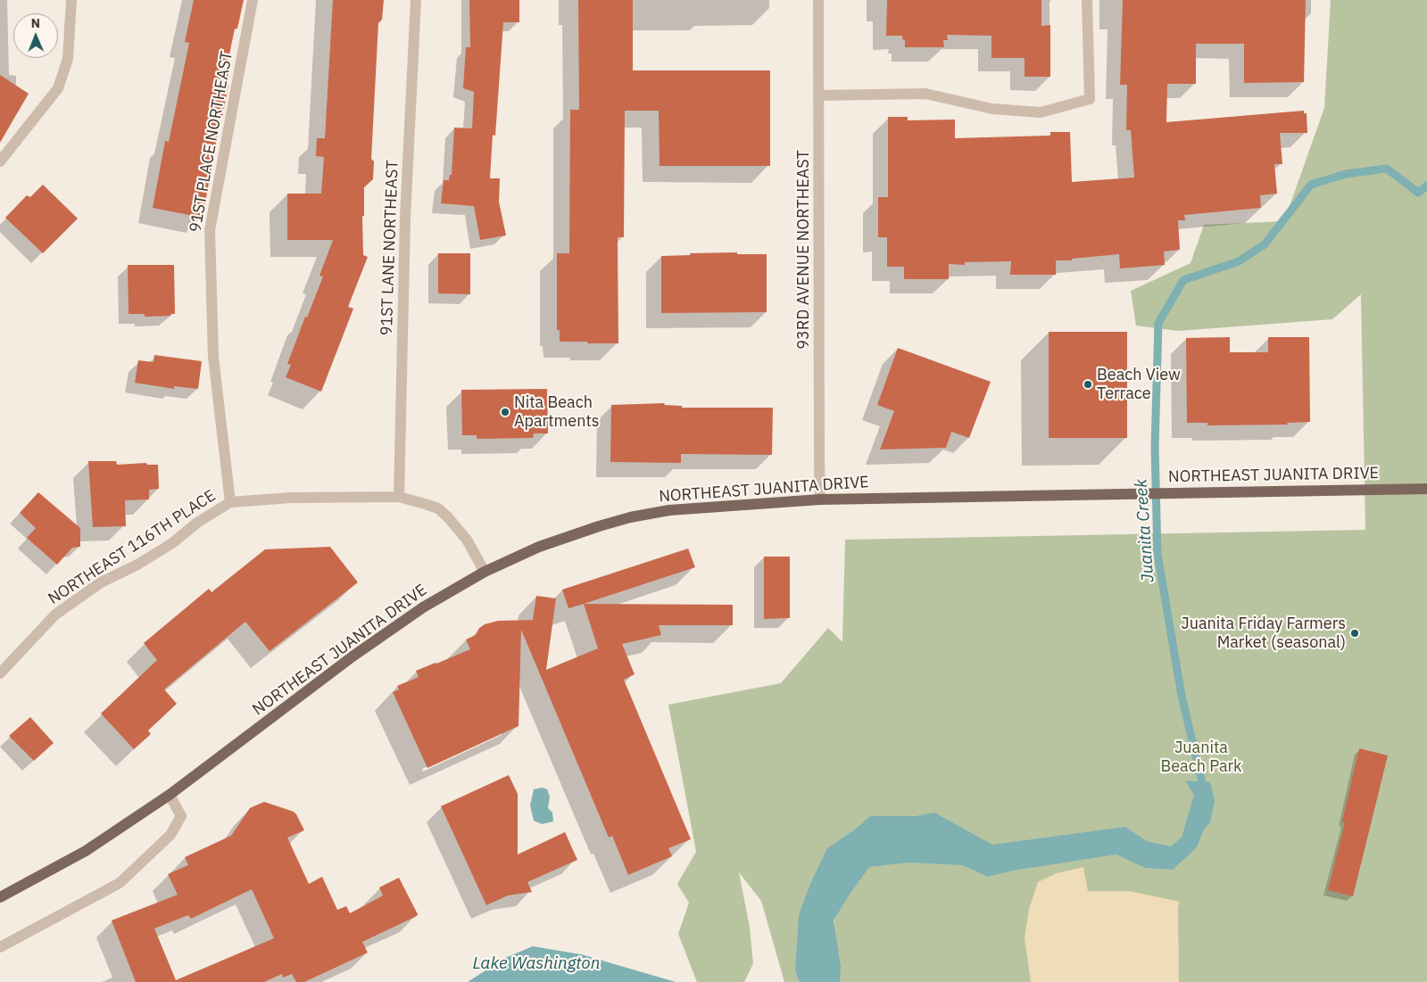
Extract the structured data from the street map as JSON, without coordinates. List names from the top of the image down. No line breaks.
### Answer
{"streets":{"main road":["NORTHEAST JUANITA DRIVE"],"street":["91ST PLACE NORTHEAST","91ST LANE NORTHEAST","93RD AVENUE NORTHEAST","NORTHEAST 116TH PLACE"]},"crossings":[["91ST PLACE NORTHEAST","NORTHEAST 116TH PLACE"],["91ST LANE NORTHEAST","NORTHEAST 116TH PLACE"],["93RD AVENUE NORTHEAST","NORTHEAST JUANITA DRIVE"],["NORTHEAST JUANITA DRIVE","NORTHEAST 116TH PLACE"]],"water":["Juanita Creek","Lake Washington"],"parks":["Juanita Beach Park"],"places":["Beach View Terrace","Nita Beach Apartments","Juanita Friday Farmers Market (seasonal)"],"north":"top"}
